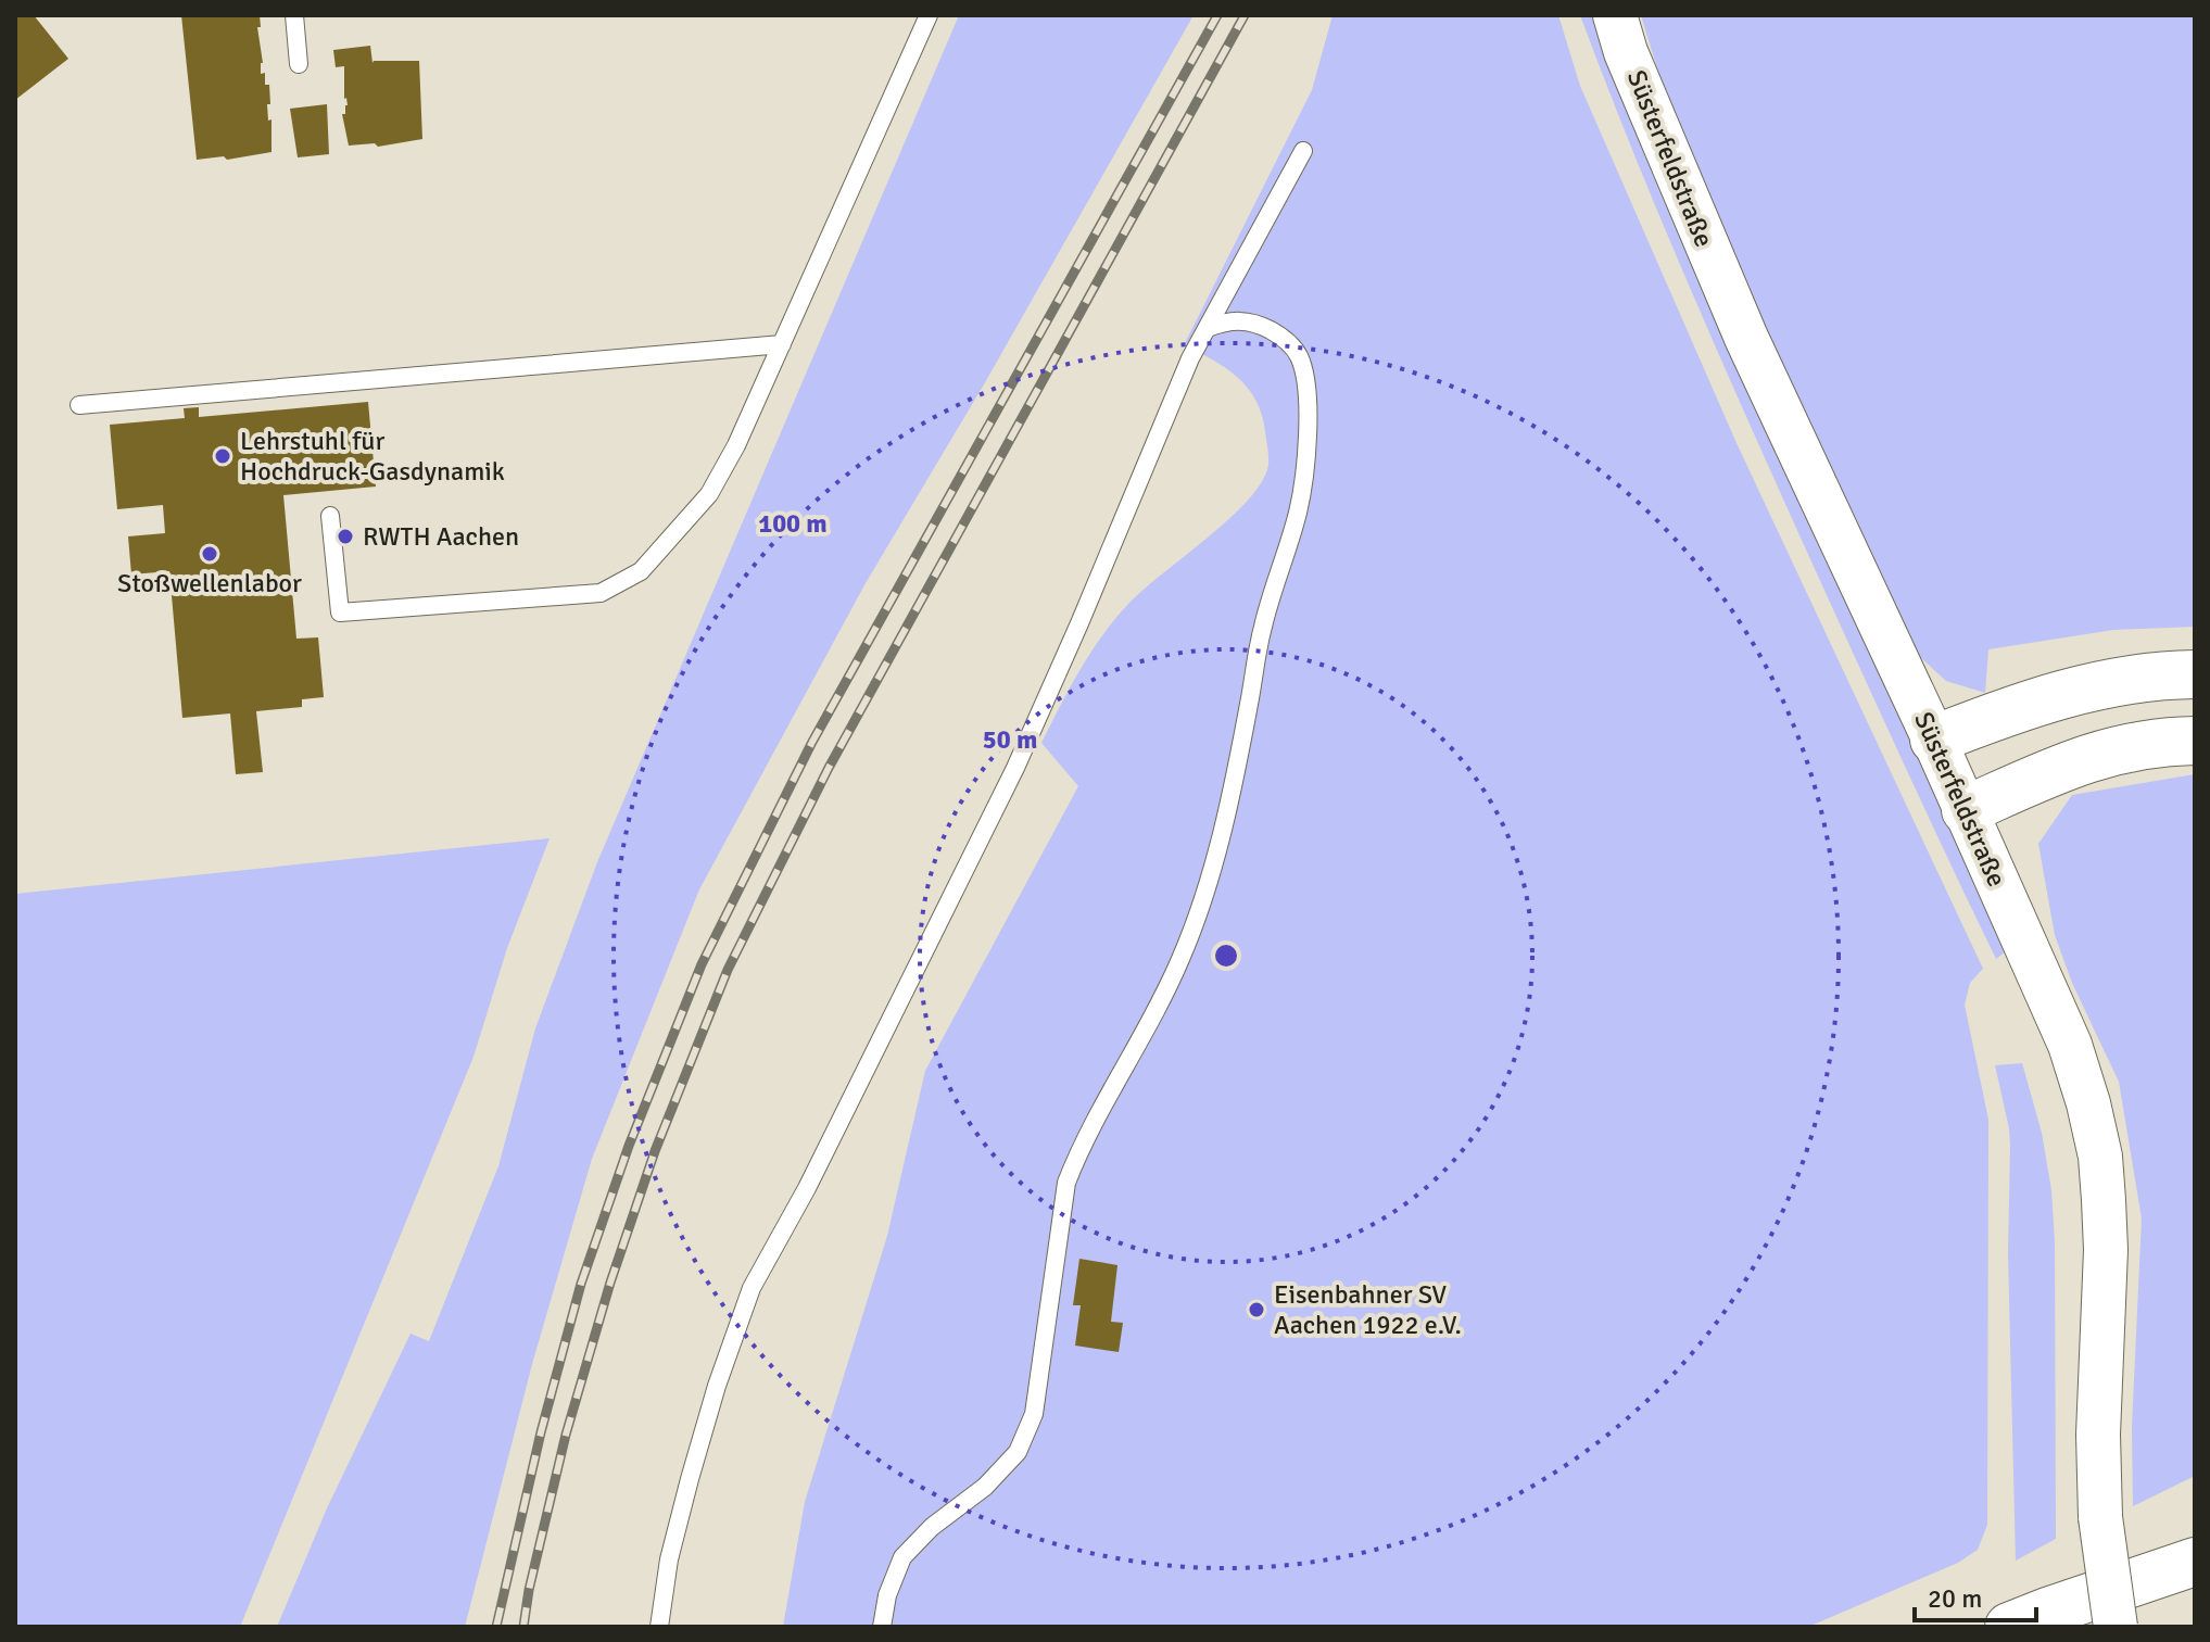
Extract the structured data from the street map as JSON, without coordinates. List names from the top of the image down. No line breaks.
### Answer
{"streets":{"street":["Süsterfeldstraße"]},"places":["Lehrstuhl für Hochdruck-Gasdynamik","RWTH Aachen","Stoßwellenlabor","Eisenbahner SV Aachen 1922 e.V."],"scale_bar":"20 m","rings":["100 m","50 m"]}
